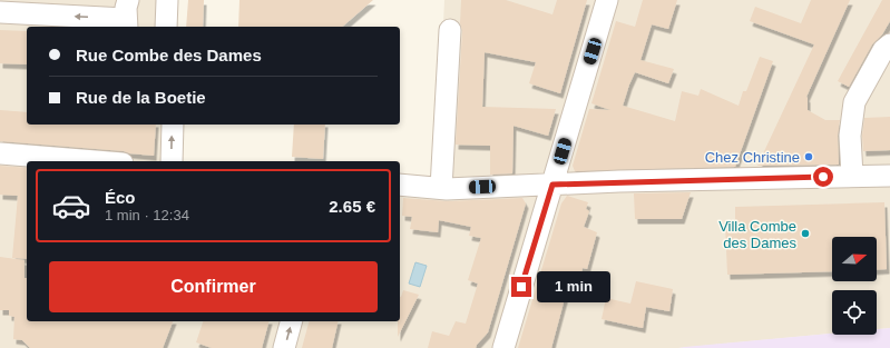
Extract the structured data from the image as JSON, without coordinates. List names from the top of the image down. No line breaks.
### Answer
{"places":["Chez Christine","Villa Combe des Dames"],"north":"right","page":{"banner":["Rue Combe des Dames","Rue de la Boetie"],"list":[{"name":"Éco","note":"1 min · 12:34","value":"2.65 €"}],"buttons":"Confirmer","bubble":"1 min"}}
